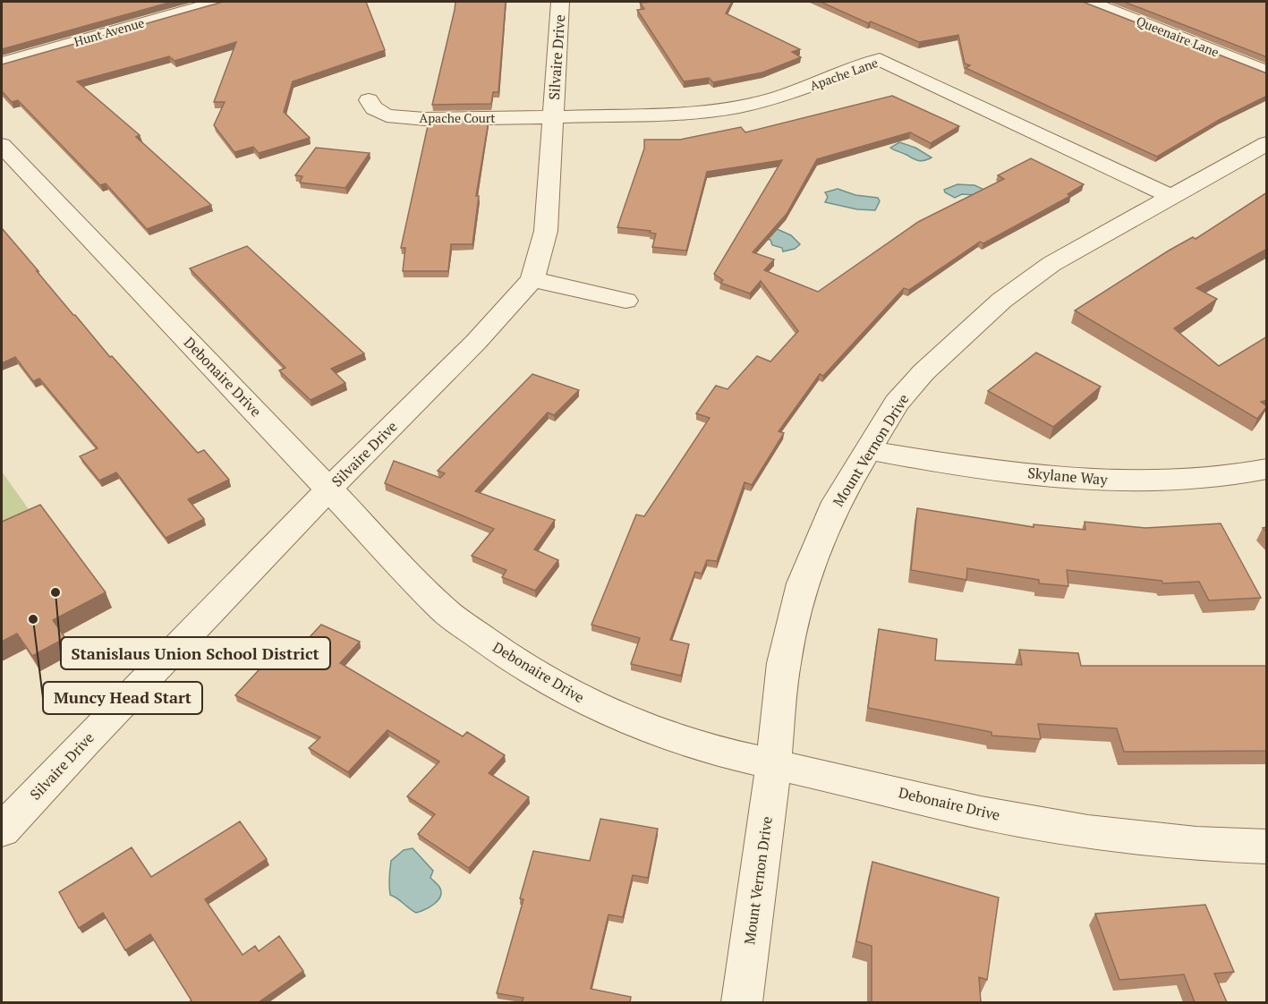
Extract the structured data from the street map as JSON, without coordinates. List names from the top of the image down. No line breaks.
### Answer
{"streets":{"street":["Hunt Avenue","Queenaire Lane","Silvaire Drive","Apache Lane","Apache Court","Debonaire Drive","Mount Vernon Drive","Skylane Way"]},"crossings":[["Silvaire Drive","Apache Lane"],["Silvaire Drive","Apache Court"],["Silvaire Drive","Debonaire Drive"],["Apache Lane","Apache Court"],["Apache Lane","Mount Vernon Drive"],["Debonaire Drive","Mount Vernon Drive"],["Mount Vernon Drive","Skylane Way"]],"places":["Stanislaus Union School District","Muncy Head Start"]}
